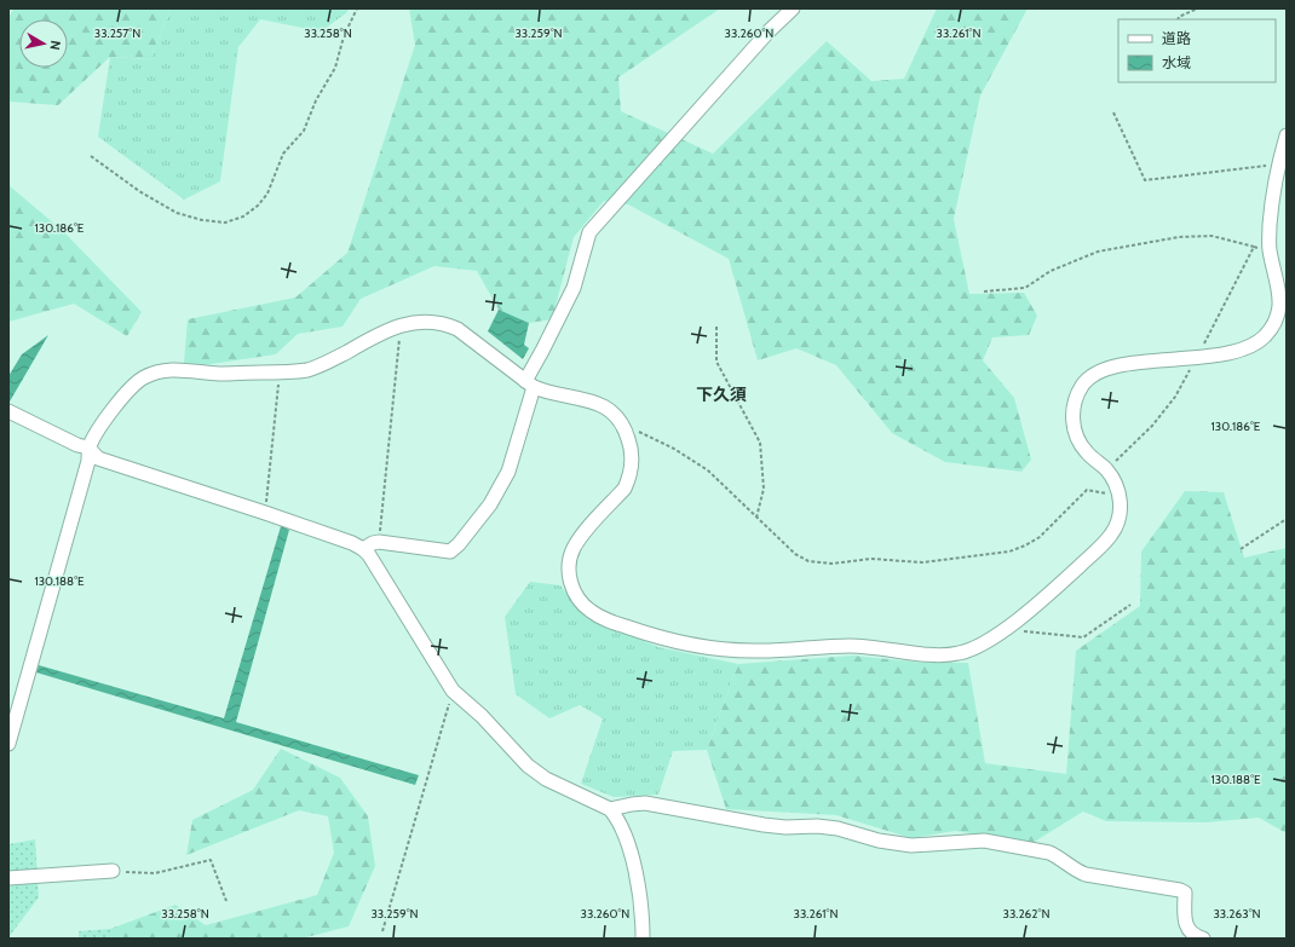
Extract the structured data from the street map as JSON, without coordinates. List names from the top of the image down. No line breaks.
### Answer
{"districts":["下久須"],"legend":["道路","水域"],"north":"right","coordinates":["33.258°N","33.259°N","33.260°N","33.261°N","33.257°N","130.186°E","130.188°E","33.262°N","33.263°N"]}
